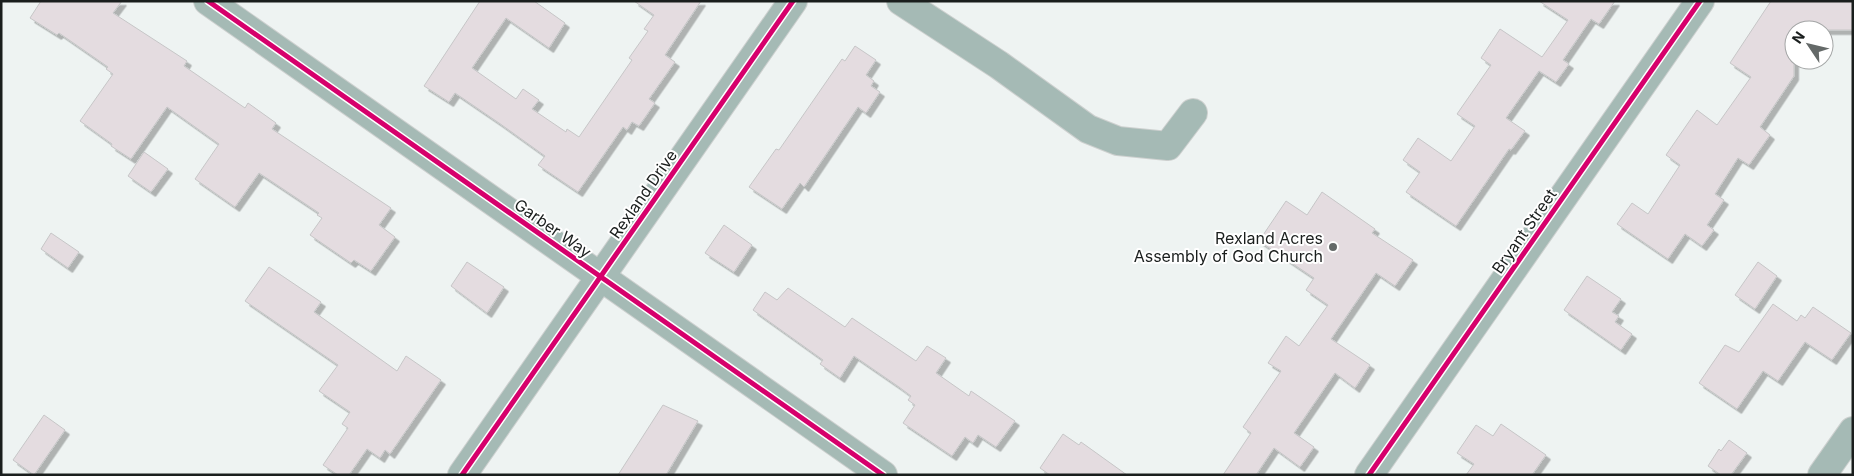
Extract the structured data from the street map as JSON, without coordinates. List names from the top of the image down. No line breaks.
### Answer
{"streets":{"street":["Rexland Drive","Garber Way","Bryant Street"]},"crossings":[["Rexland Drive","Garber Way"]],"places":["Rexland Acres Assembly of God Church"],"north":"top left"}
